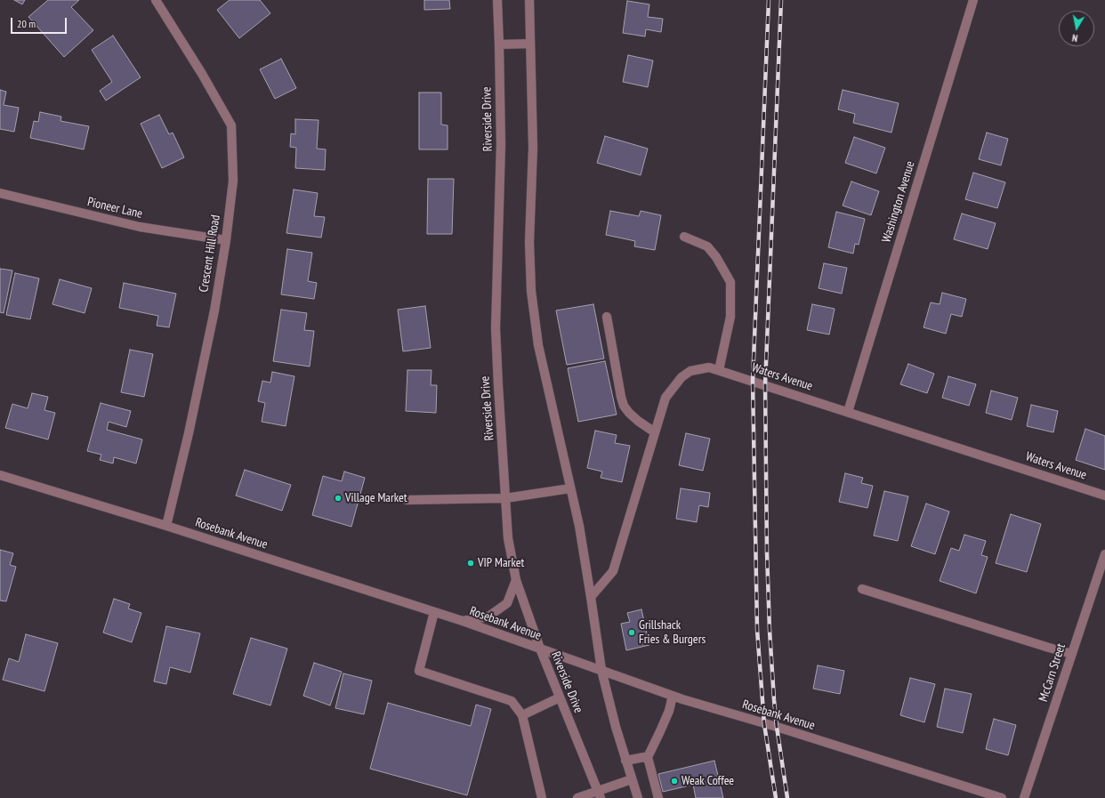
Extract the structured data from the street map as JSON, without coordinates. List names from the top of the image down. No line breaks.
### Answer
{"streets":{"street":["Riverside Drive","Washington Avenue","Pioneer Lane","Crescent Hill Road","Waters Avenue","Rosebank Avenue","McCarn Street"]},"crossings":[["Riverside Drive","Rosebank Avenue"],["Washington Avenue","Waters Avenue"],["Pioneer Lane","Crescent Hill Road"],["Crescent Hill Road","Rosebank Avenue"]],"places":["Village Market","VIP Market","Grillshack Fries & Burgers","Weak Coffee"],"scale_bar":"20 m","north":"bottom"}
